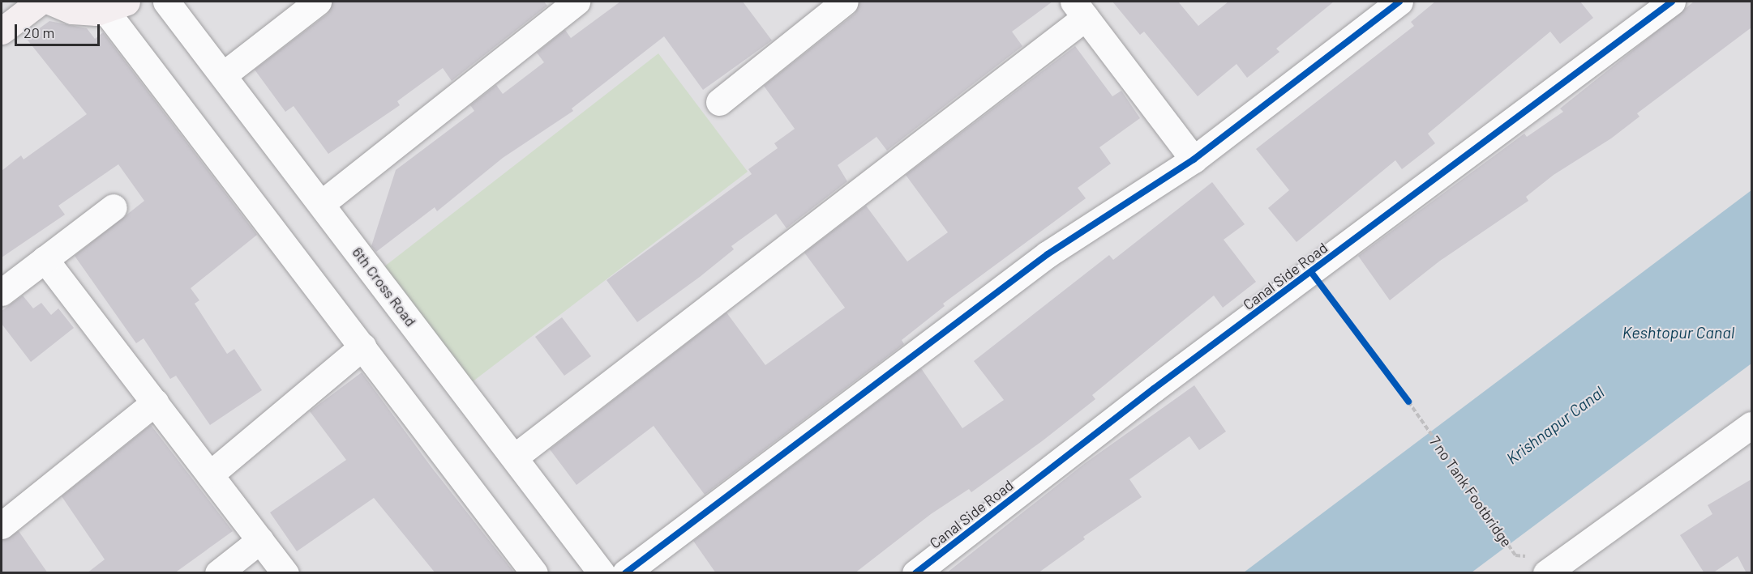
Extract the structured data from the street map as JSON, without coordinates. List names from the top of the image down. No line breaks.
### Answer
{"streets":{"street":["Canal Side Road","6th Cross Road"],"path":["7 no Tank Footbridge"]},"water":["Keshtopur Canal","Krishnapur Canal"],"scale_bar":"20 m"}
